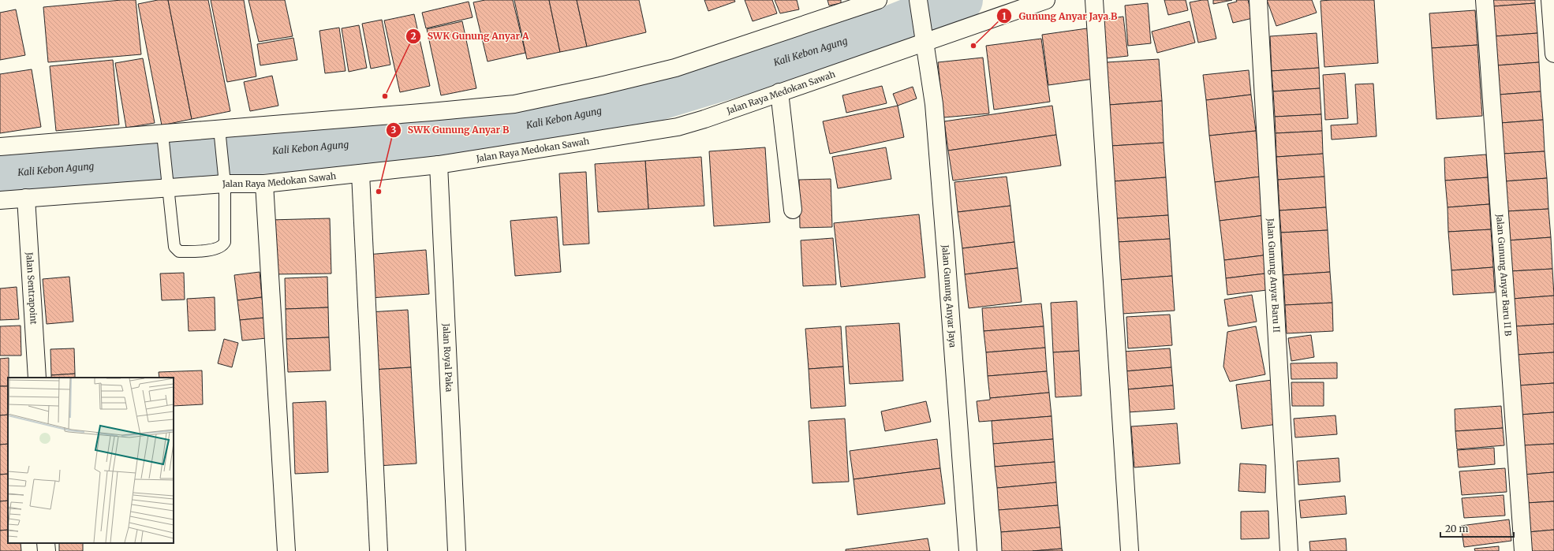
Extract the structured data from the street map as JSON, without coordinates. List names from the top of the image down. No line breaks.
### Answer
{"streets":{"street":["Jalan Raya Medokan Sawah","Jalan Gunung Anyar Baru II","Jalan Gunung Anyar Baru II B","Jalan Sentrapoint","Jalan Gunung Anyar Jaya","Jalan Royal Paka"]},"crossings":[["Jalan Raya Medokan Sawah","Jalan Sentrapoint"],["Jalan Raya Medokan Sawah","Jalan Gunung Anyar Jaya"],["Jalan Raya Medokan Sawah","Jalan Royal Paka"]],"water":["Kali Kebon Agung"],"places":["Gunung Anyar Jaya B","SWK Gunung Anyar A","SWK Gunung Anyar B"],"scale_bar":"20 m"}
